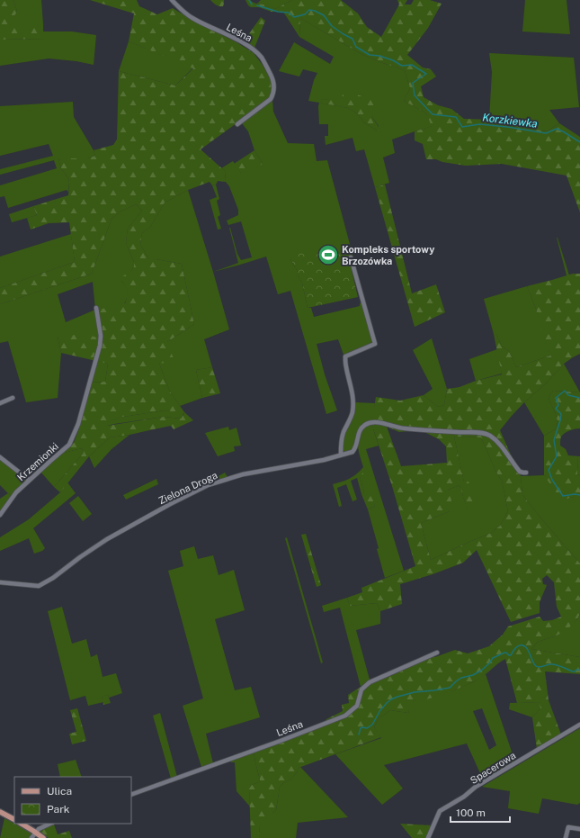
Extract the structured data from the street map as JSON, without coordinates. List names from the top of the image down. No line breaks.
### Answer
{"streets":{"street":["Leśna","Krzemionki","Zielona Droga","Spacerowa"]},"water":["Korzkiewka"],"places":{"sports":["Kompleks sportowy Brzozówka"]},"legend":["Ulica","Park"],"scale_bar":"100 m"}
